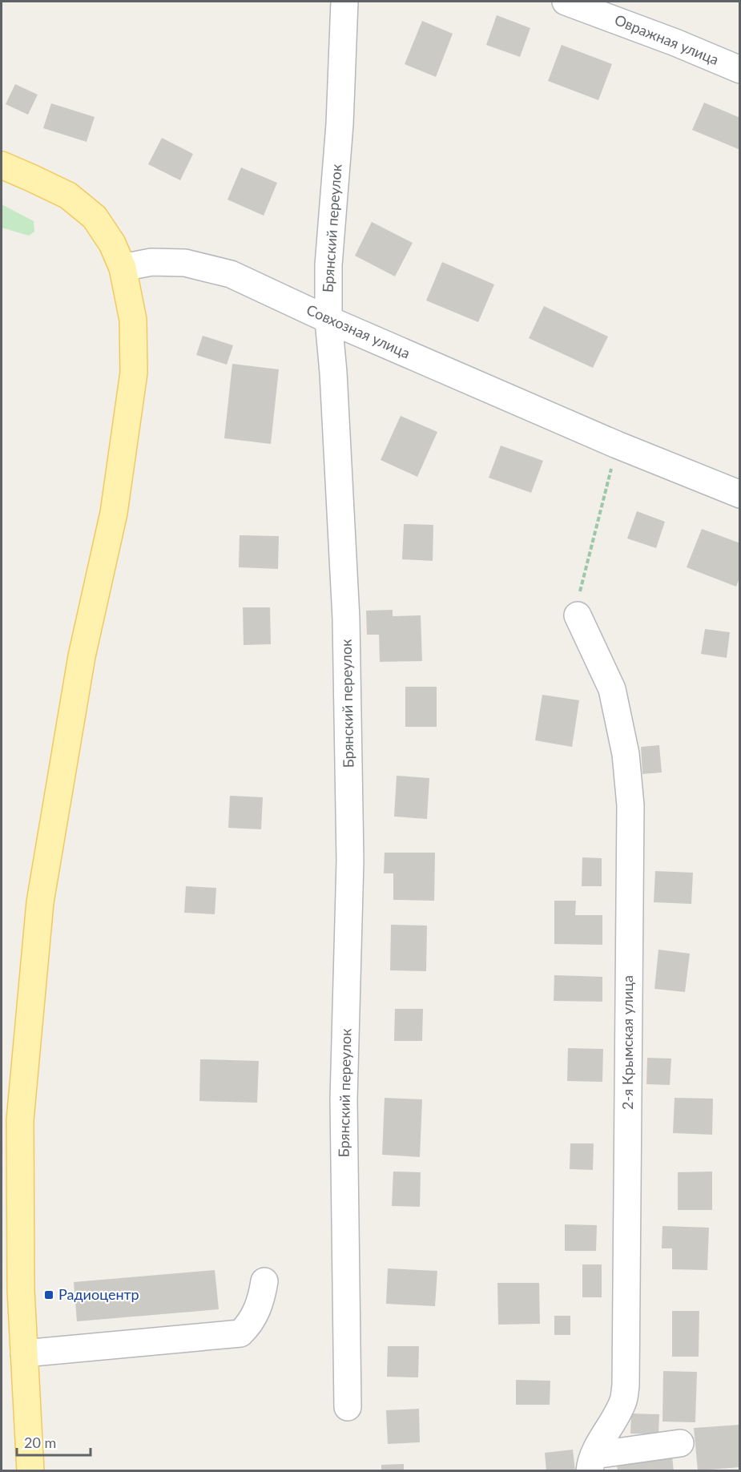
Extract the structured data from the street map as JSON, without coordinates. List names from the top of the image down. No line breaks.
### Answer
{"streets":{"street":["Овражная улица","Брянский переулок","Совхозная улица","2-я Крымская улица"]},"crossings":[["Брянский переулок","Совхозная улица"]],"places":{"transit":["Радиоцентр"]},"scale_bar":"20 m"}
